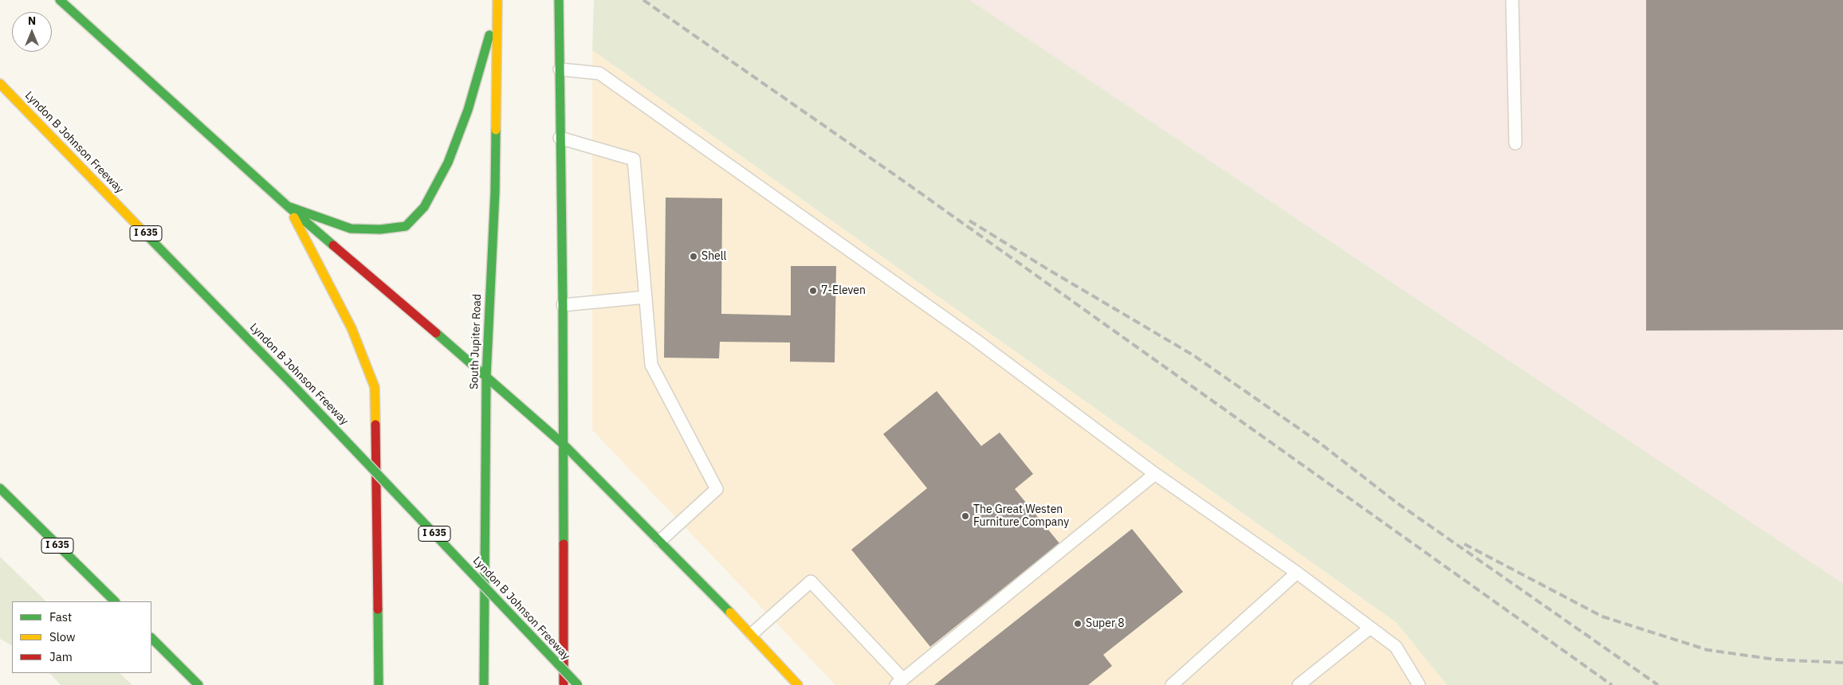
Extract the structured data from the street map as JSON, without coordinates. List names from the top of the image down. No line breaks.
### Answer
{"streets":{"main road":["Lyndon B Johnson Freeway","I 635","South Jupiter Road"]},"places":["Shell","7-Eleven","The Great Westen Furniture Company","Super 8"],"legend":["Fast","Slow","Jam"],"north":"top"}
